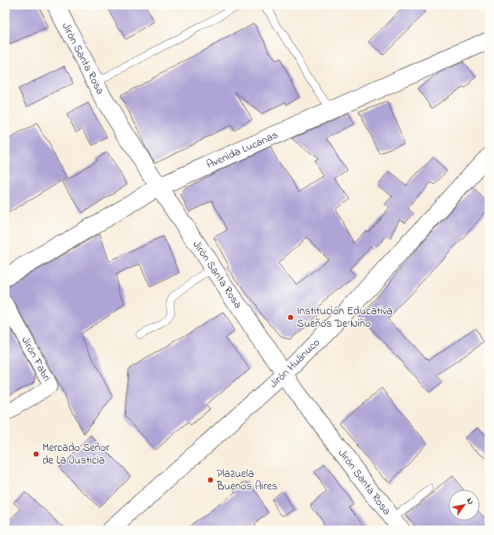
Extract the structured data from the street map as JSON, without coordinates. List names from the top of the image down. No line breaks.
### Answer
{"streets":{"street":["Jirón Santa Rosa","Avenida Lucanas","Jirón Fabri","Jirón Huánuco"]},"crossings":[["Jirón Santa Rosa","Avenida Lucanas"],["Jirón Santa Rosa","Jirón Huánuco"]],"places":["Institución Educativa Sueños De Niño","Mercado Señor de La Justicia","Plazuela Buenos Aires"],"north":"top right"}
